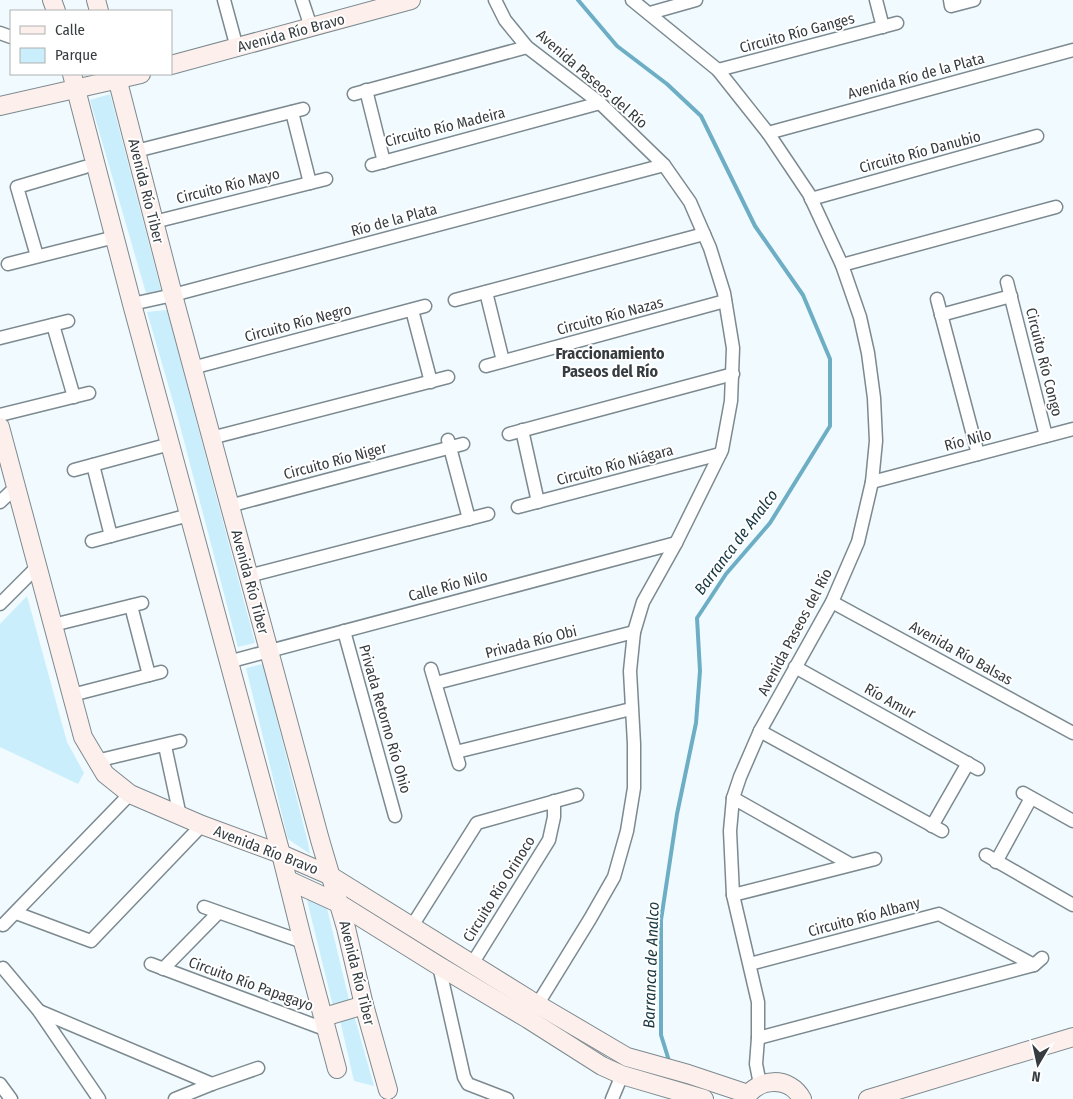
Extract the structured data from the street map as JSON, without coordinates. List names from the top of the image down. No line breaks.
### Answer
{"streets":{"street":["Avenida Río Bravo","Circuito Río Ganges","Avenida Río de la Plata","Avenida Paseos del Río","Circuito Río Madeira","Circuito Río Danubio","Circuito Río Mayo","Avenida Río Tiber","Río de la Plata","Circuito Río Nazas","Circuito Río Negro","Circuito Río Congo","Río Nilo","Circuito Río Niger","Circuito Río Niágara","Calle Río Nilo","Privada Río Obi","Avenida Río Balsas","Río Amur","Privada Retorno Río Ohio","Circuito Río Orinoco","Circuito Río Albany","Circuito Río Papagayo"]},"crossings":[["Avenida Río Bravo","Avenida Paseos del Río"],["Avenida Río Bravo","Avenida Río Tiber"],["Avenida Río Bravo","Circuito Río Orinoco"],["Circuito Río Ganges","Avenida Paseos del Río"],["Avenida Río de la Plata","Avenida Paseos del Río"],["Avenida Paseos del Río","Circuito Río Madeira"],["Avenida Paseos del Río","Circuito Río Danubio"],["Avenida Paseos del Río","Río de la Plata"],["Avenida Paseos del Río","Circuito Río Nazas"],["Avenida Paseos del Río","Río Nilo"],["Avenida Paseos del Río","Circuito Río Niágara"],["Avenida Paseos del Río","Calle Río Nilo"],["Avenida Paseos del Río","Privada Río Obi"],["Avenida Paseos del Río","Avenida Río Balsas"],["Avenida Paseos del Río","Río Amur"],["Avenida Paseos del Río","Circuito Río Albany"],["Circuito Río Mayo","Avenida Río Tiber"],["Avenida Río Tiber","Río de la Plata"],["Avenida Río Tiber","Circuito Río Negro"],["Avenida Río Tiber","Circuito Río Niger"],["Avenida Río Tiber","Calle Río Nilo"],["Circuito Río Congo","Río Nilo"],["Calle Río Nilo","Privada Retorno Río Ohio"]],"districts":["Fraccionamiento Paseos del Río"],"water":["Barranca de Analco"],"legend":["Calle","Parque"],"north":"bottom"}
